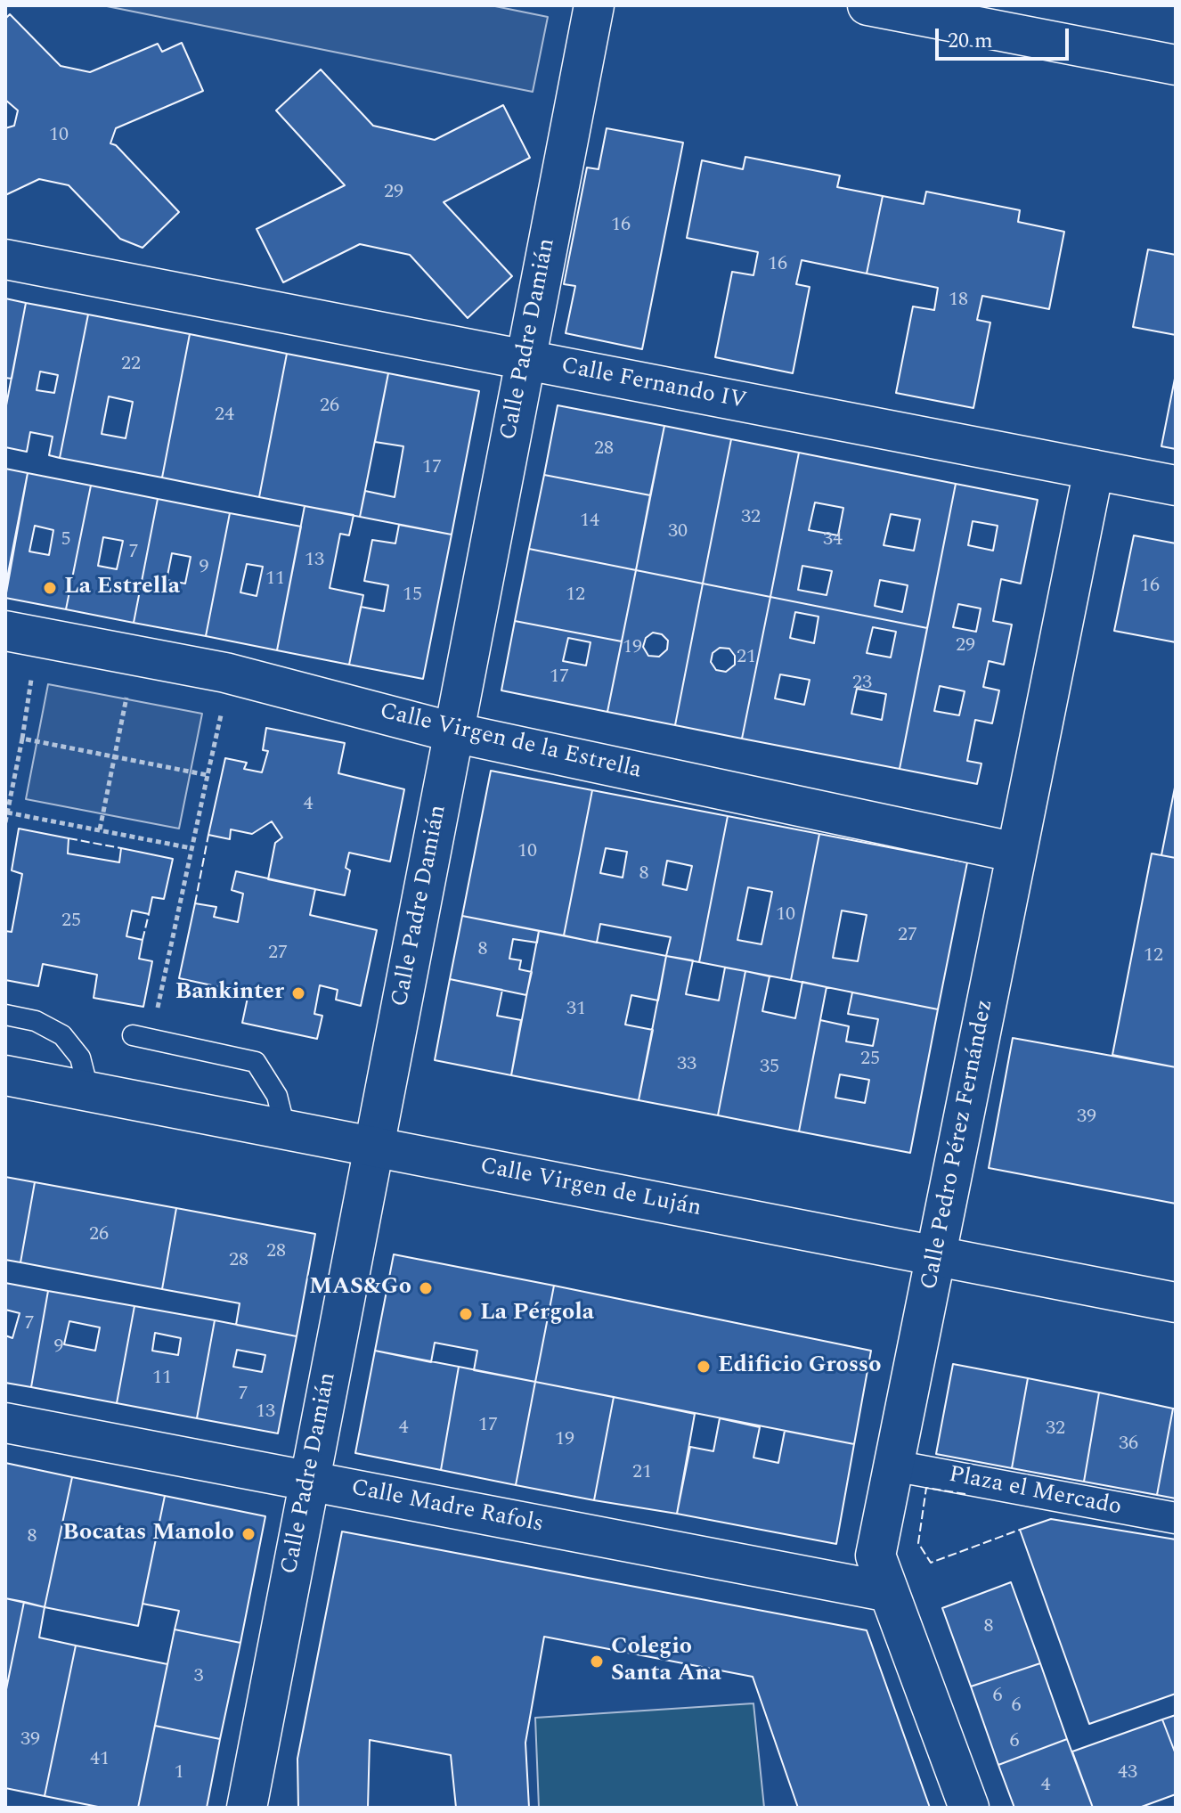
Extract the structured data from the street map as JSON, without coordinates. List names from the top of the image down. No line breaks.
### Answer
{"streets":{"street":["Calle Padre Damián","Calle Fernando IV","Calle Virgen de la Estrella","Calle Pedro Pérez Fernández","Calle Virgen de Luján","Plaza el Mercado","Calle Madre Rafols"]},"crossings":[["Calle Padre Damián","Calle Fernando IV"],["Calle Padre Damián","Calle Virgen de la Estrella"],["Calle Padre Damián","Calle Virgen de Luján"],["Calle Padre Damián","Calle Madre Rafols"],["Calle Fernando IV","Calle Pedro Pérez Fernández"],["Calle Virgen de la Estrella","Calle Pedro Pérez Fernández"],["Calle Pedro Pérez Fernández","Calle Virgen de Luján"],["Calle Pedro Pérez Fernández","Plaza el Mercado"],["Calle Pedro Pérez Fernández","Calle Madre Rafols"]],"places":["La Estrella","Bankinter","MAS&Go","La Pérgola","Edificio Grosso","Bocatas Manolo","Colegio Santa Ana"],"house_numbers":["10","29","16","16","18","22","26","24","28","17","32","14","30","5","34","7","13","9","11","16","15","12","29","19","21","17","23","4","10","8","10","25","27","8","27","12","31","25","33","35","39","26","28","28","7","9","11","7","13","17","4","32","19","36","21","8","8","3","6","6","39","6","41","1","43","4"],"scale_bar":"20 m"}
